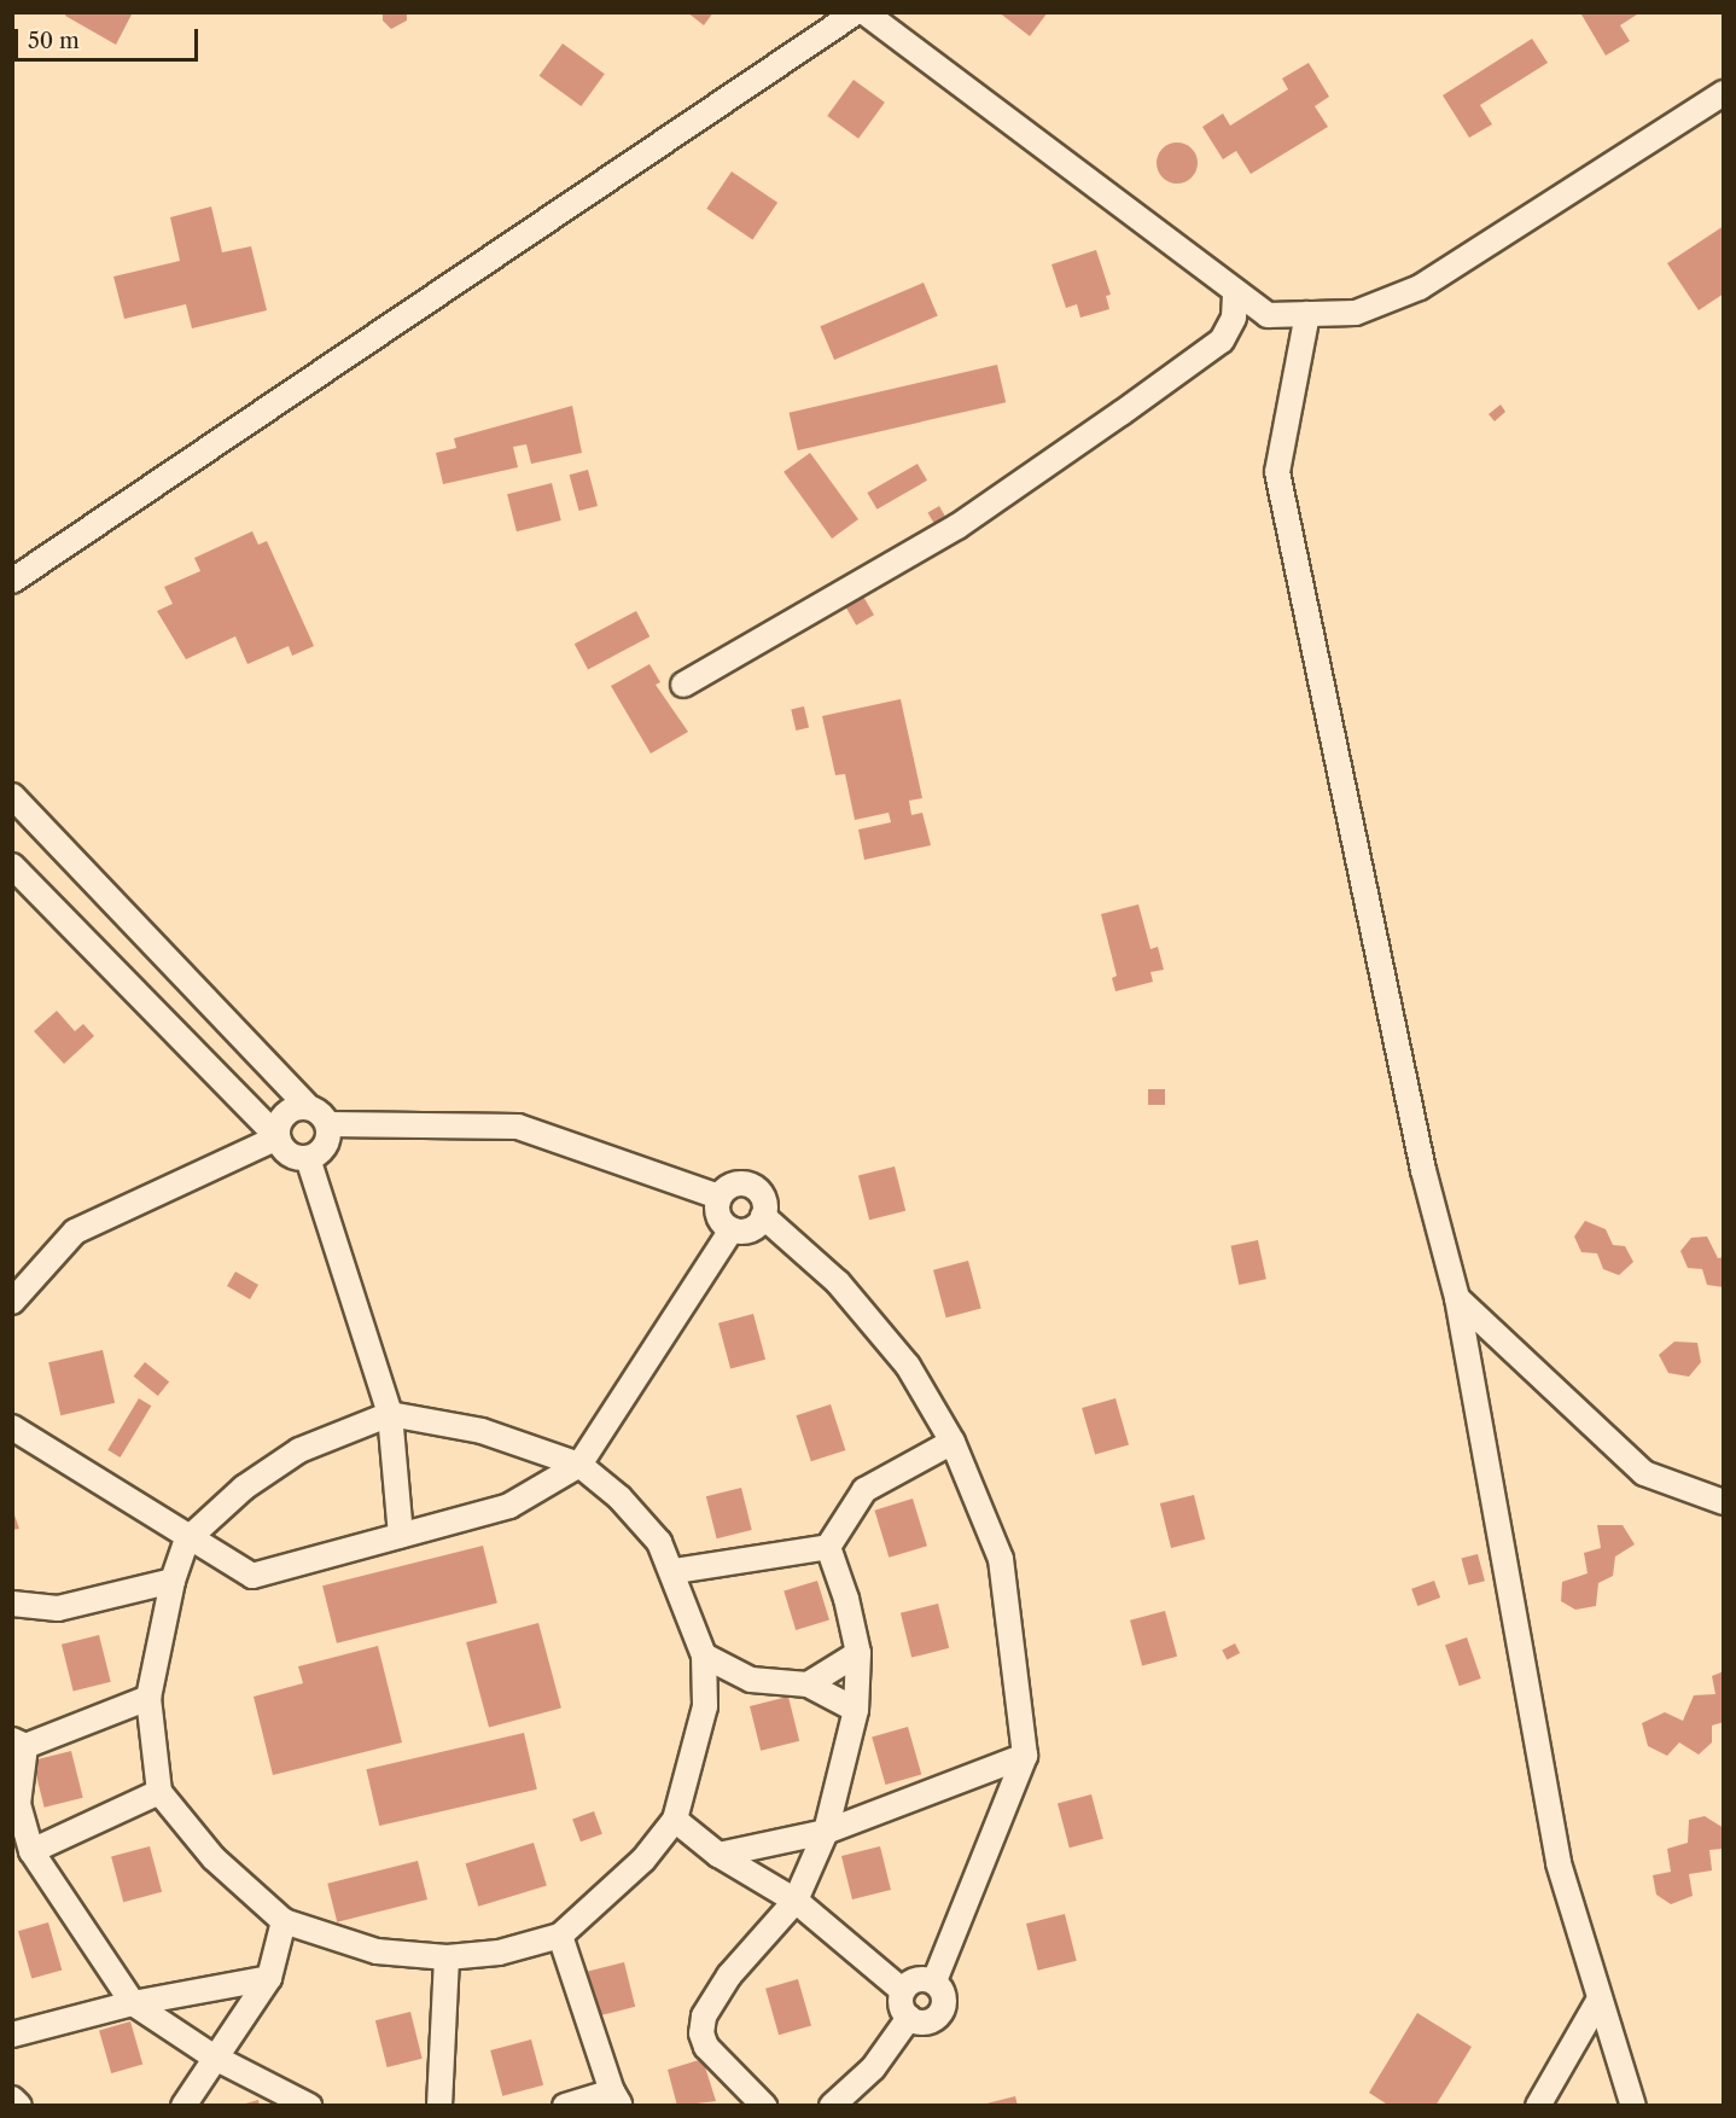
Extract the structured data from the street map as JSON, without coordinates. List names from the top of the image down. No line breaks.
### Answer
{"scale_bar":"50 m"}
